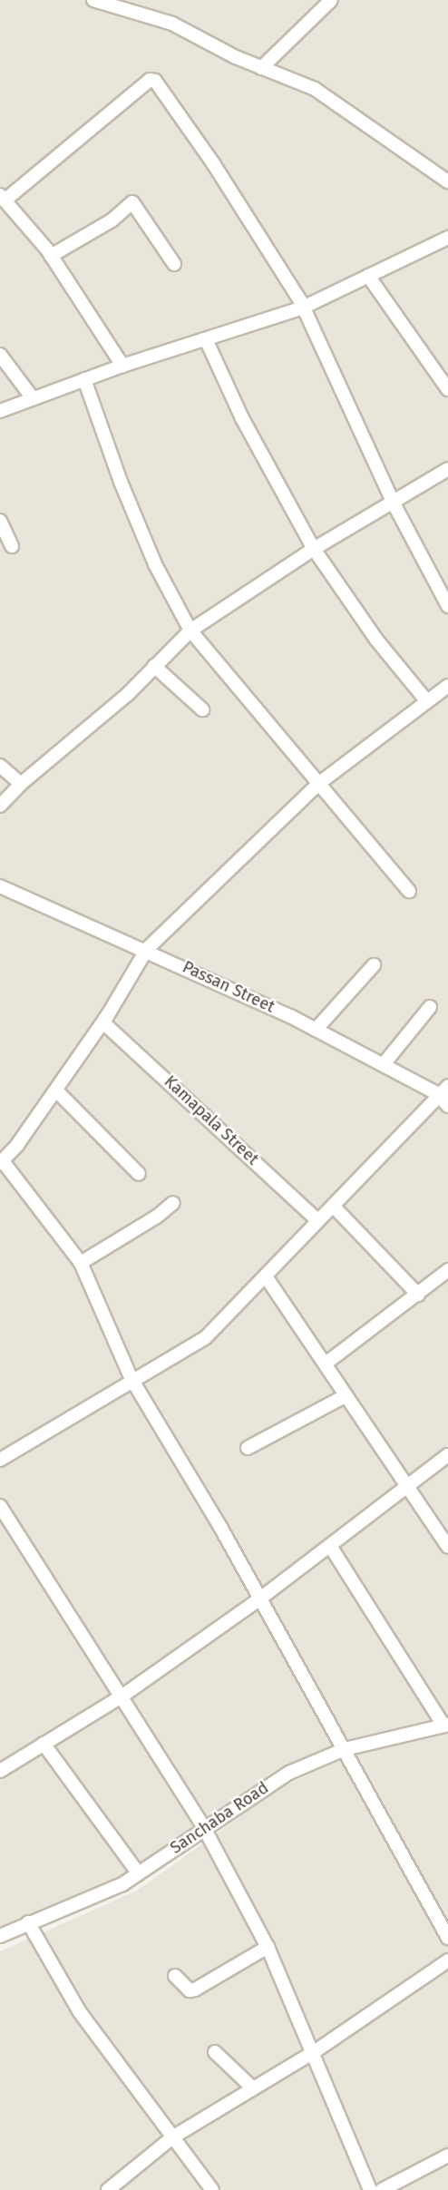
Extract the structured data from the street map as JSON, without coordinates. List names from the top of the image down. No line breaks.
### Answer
{"streets":{"street":["Passan Street","Kamapala Street","Sanchaba Road"]},"crossings":[["Passan Street","Kamapala Street"]]}
